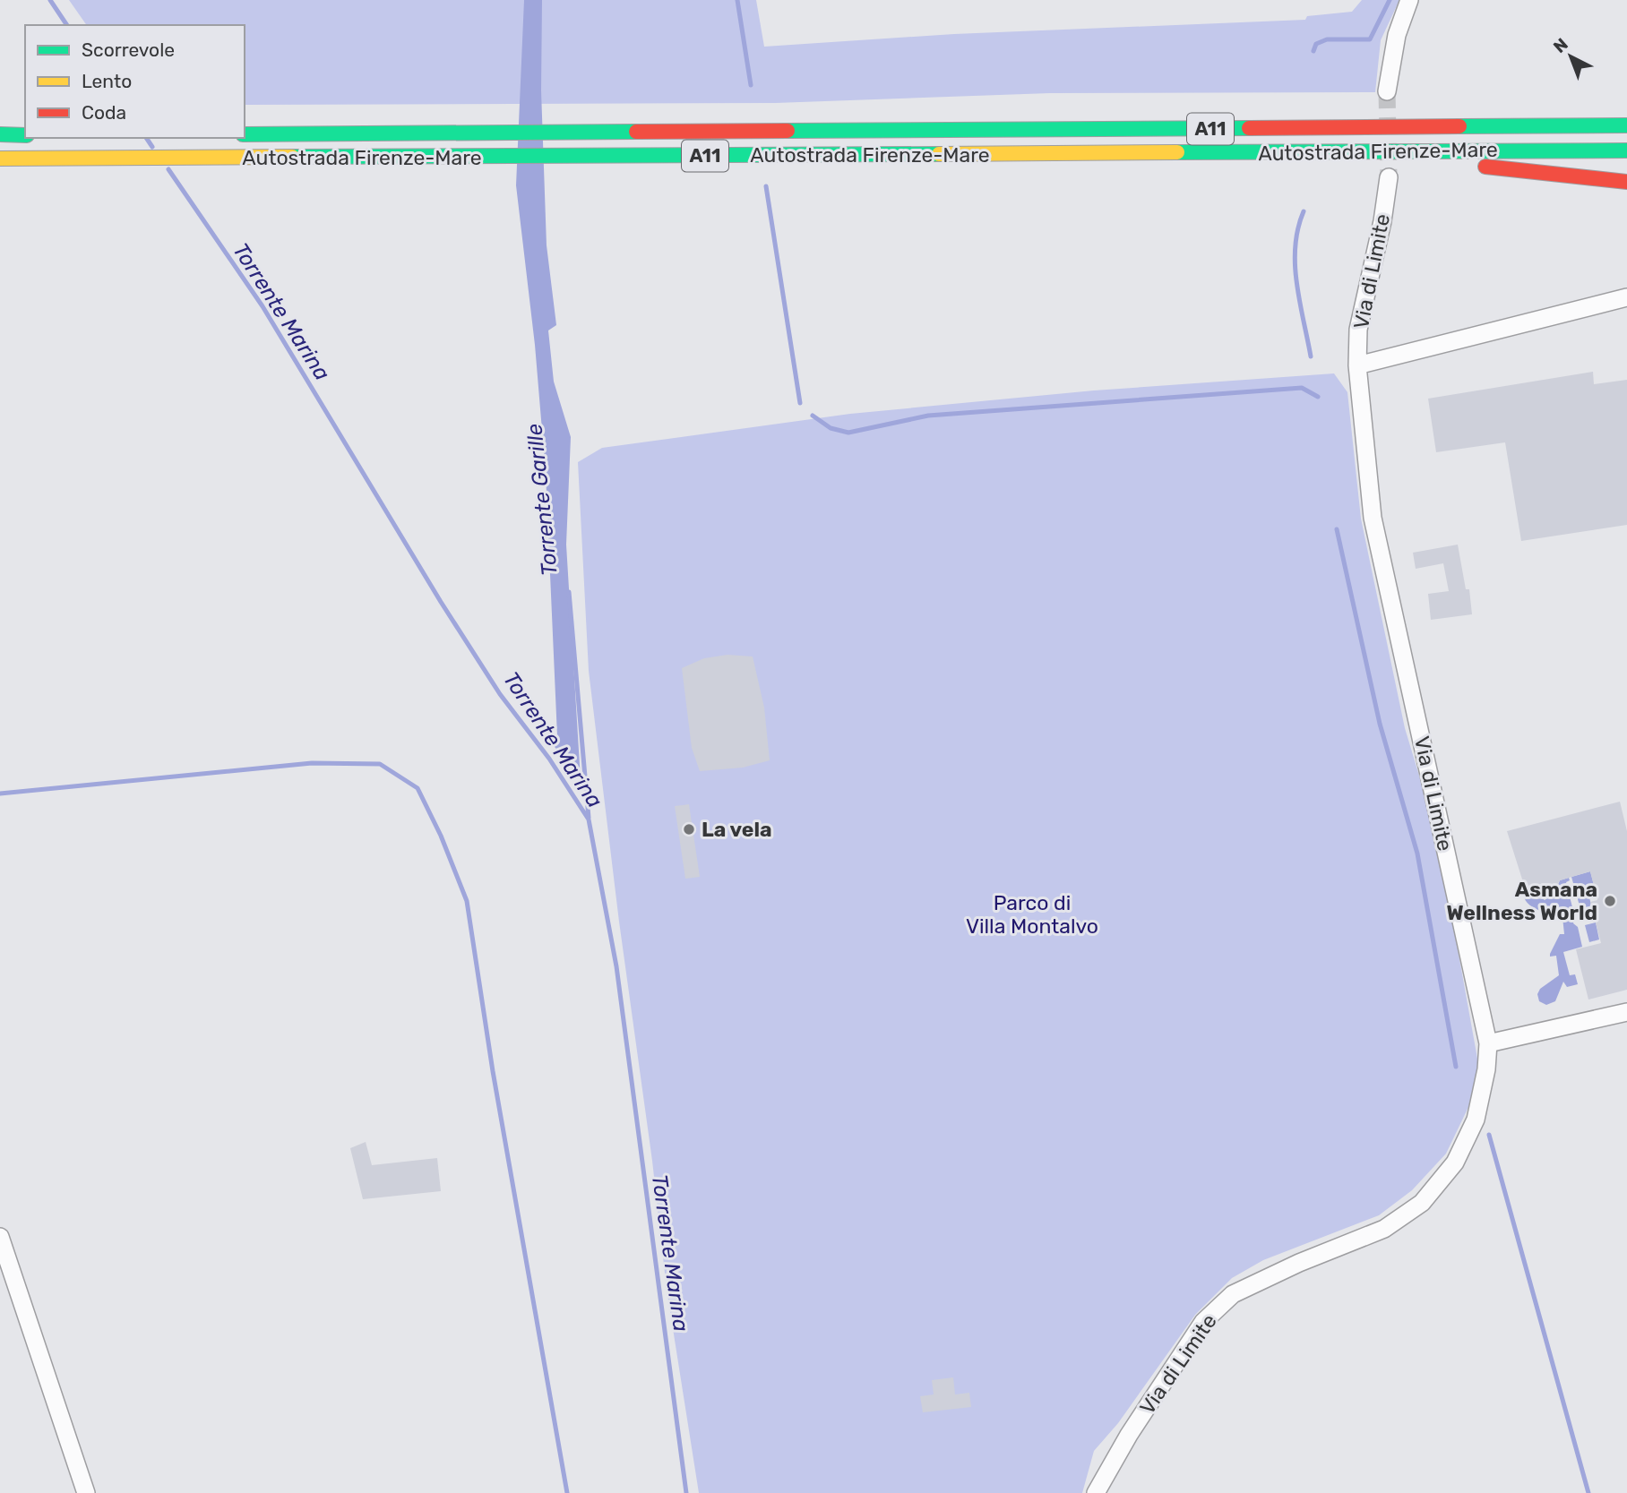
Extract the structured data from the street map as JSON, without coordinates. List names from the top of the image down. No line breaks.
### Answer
{"streets":{"highway":["A11","Autostrada Firenze-Mare"],"street":["Via di Limite"]},"water":["Torrente Marina","Torrente Garille"],"parks":["Parco di Villa Montalvo"],"places":["La vela","Asmana Wellness World"],"legend":["Scorrevole","Lento","Coda"],"north":"top left"}
